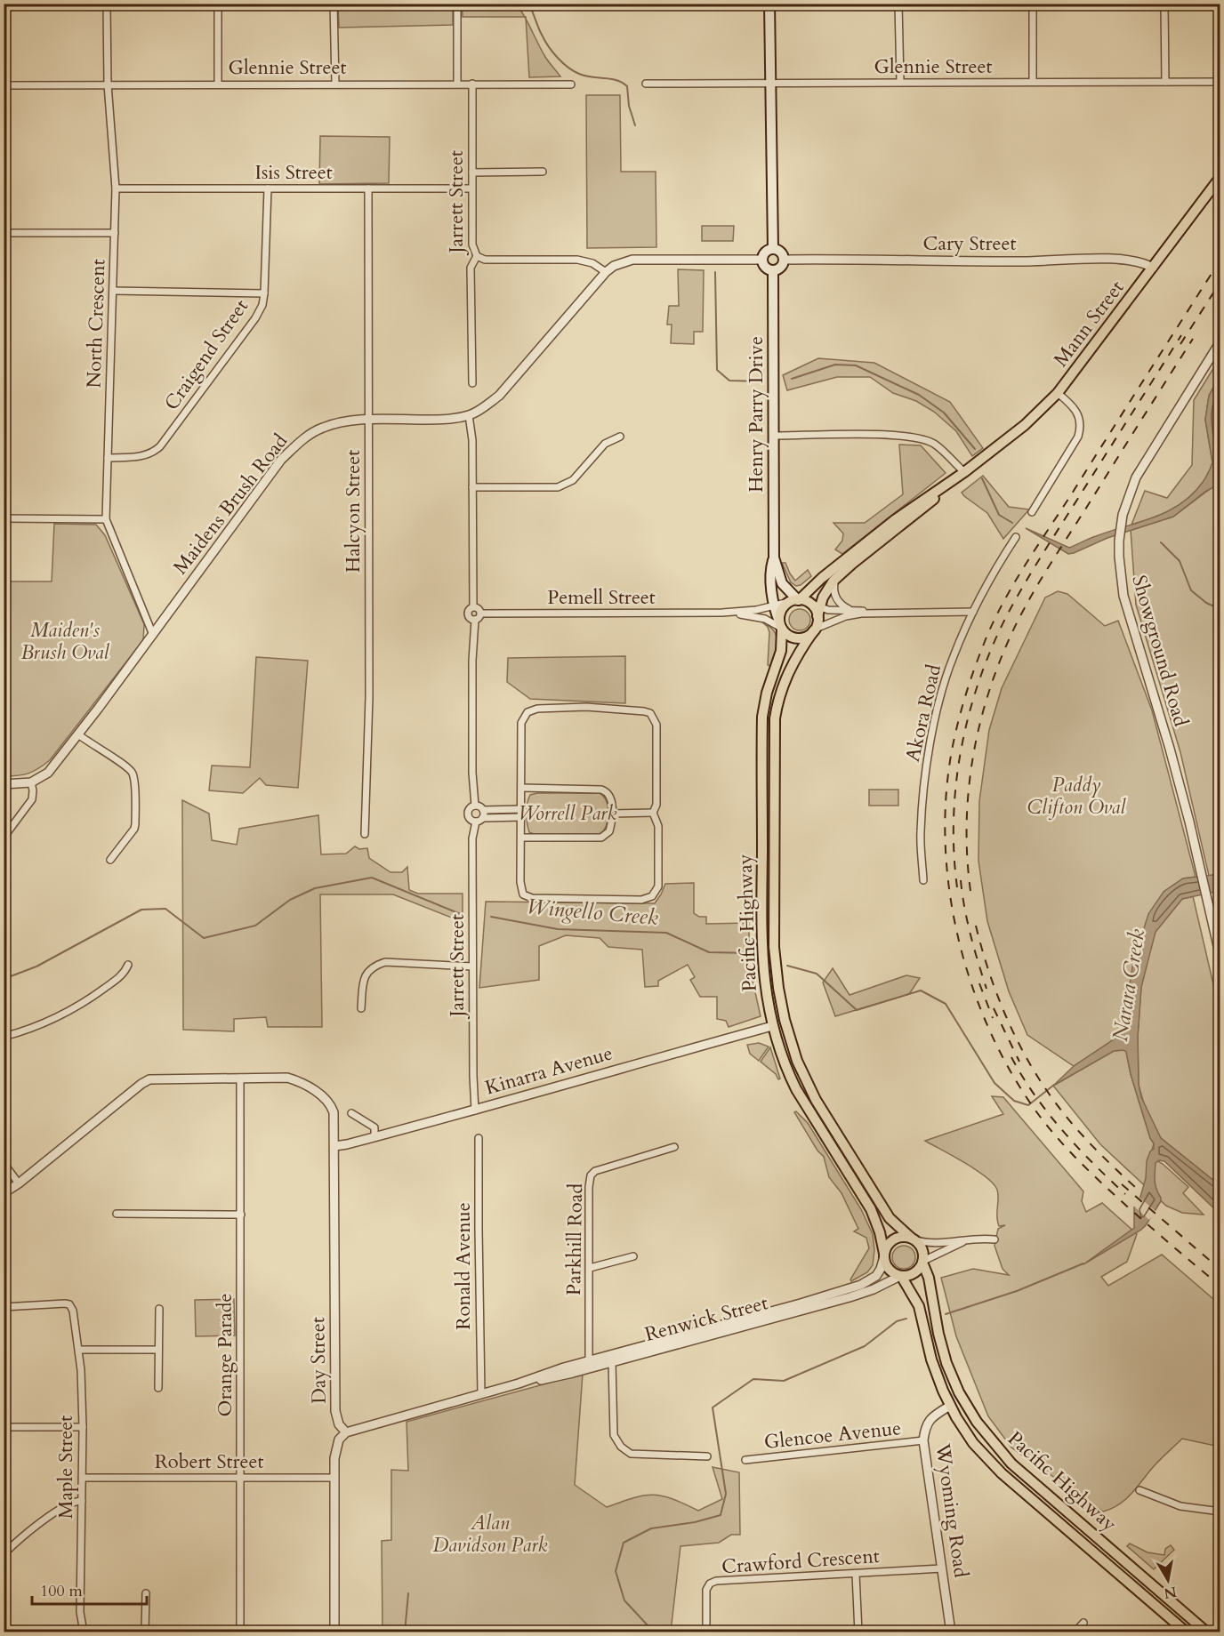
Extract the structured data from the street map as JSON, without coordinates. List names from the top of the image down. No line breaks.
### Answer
{"streets":{"main road":["Mann Street","Henry Parry Drive","Pacific Highway"],"street":["Glennie Street","Isis Street","Jarrett Street","Cary Street","North Crescent","Craigend Street","Maidens Brush Road","Halcyon Street","Pemell Street","Showground Road","Akora Road","Kinarra Avenue","Parkhill Road","Ronald Avenue","Renwick Street","Orange Parade","Day Street","Glencoe Avenue","Robert Street","Maple Street","Wyoming Road","Crawford Crescent"]},"crossings":[["Glennie Street","Jarrett Street"],["Glennie Street","North Crescent"],["Isis Street","Jarrett Street"],["Isis Street","North Crescent"],["Isis Street","Craigend Street"],["Isis Street","Halcyon Street"],["Jarrett Street","Pemell Street"],["Jarrett Street","Kinarra Avenue"],["Cary Street","Mann Street"],["Cary Street","Henry Parry Drive"],["North Crescent","Craigend Street"],["North Crescent","Maidens Brush Road"],["Mann Street","Henry Parry Drive"],["Mann Street","Pemell Street"],["Mann Street","Pacific Highway"],["Henry Parry Drive","Pemell Street"],["Henry Parry Drive","Pacific Highway"],["Maidens Brush Road","Halcyon Street"],["Pemell Street","Pacific Highway"],["Pacific Highway","Kinarra Avenue"],["Pacific Highway","Renwick Street"],["Pacific Highway","Wyoming Road"],["Kinarra Avenue","Day Street"],["Parkhill Road","Renwick Street"],["Ronald Avenue","Renwick Street"],["Renwick Street","Day Street"],["Orange Parade","Day Street"],["Orange Parade","Robert Street"],["Glencoe Avenue","Wyoming Road"],["Robert Street","Maple Street"],["Wyoming Road","Crawford Crescent"]],"water":["Wingello Creek","Narara Creek"],"parks":["Maiden's Brush Oval","Paddy Clifton Oval","Worrell Park","Alan Davidson Park"],"scale_bar":"100 m","north":"bottom"}
